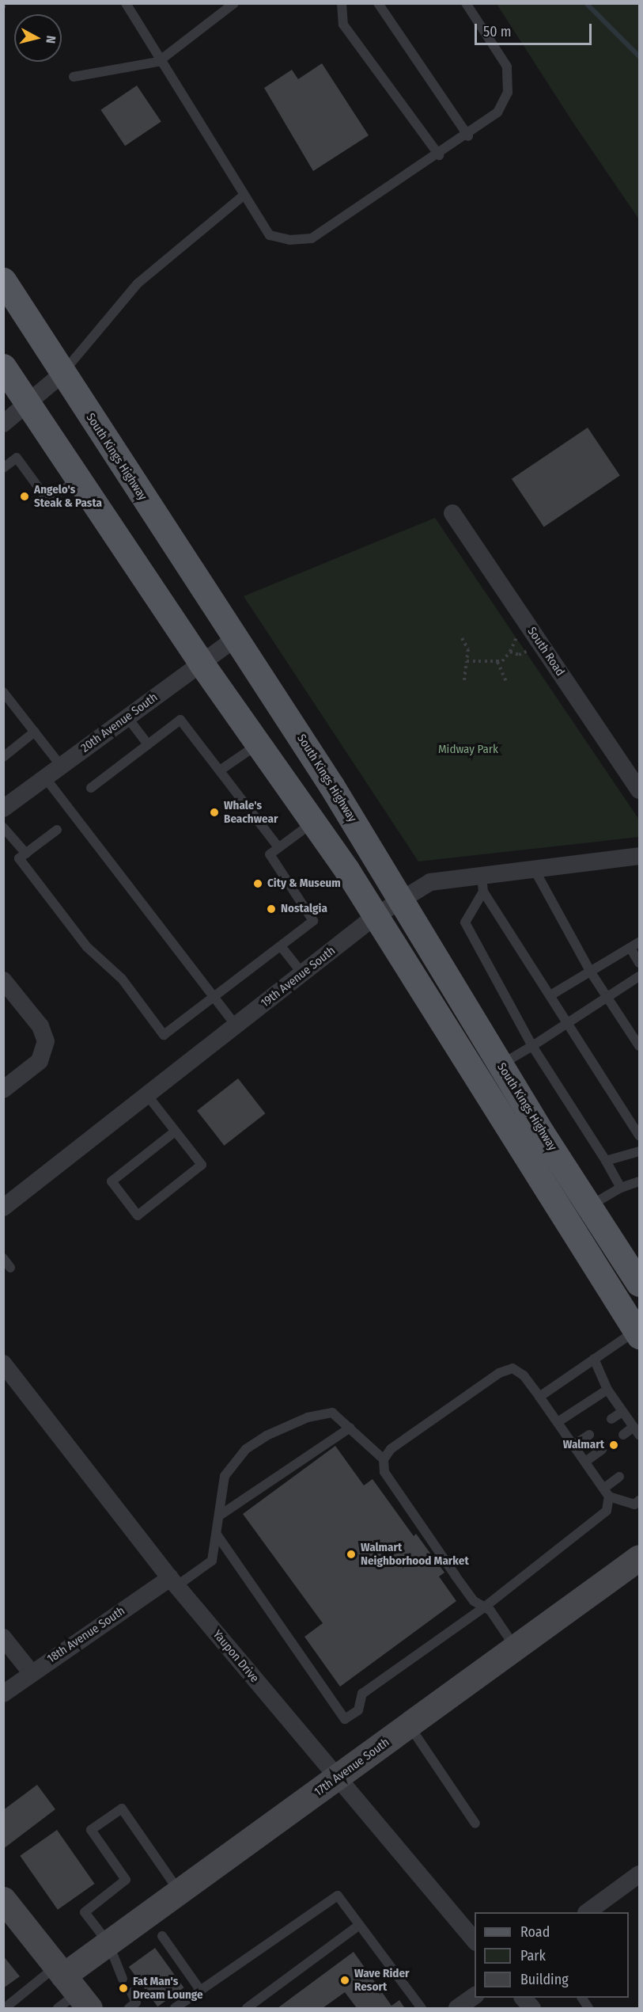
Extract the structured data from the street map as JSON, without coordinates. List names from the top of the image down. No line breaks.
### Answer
{"streets":{"main road":["South Kings Highway"],"street":["South Road","20th Avenue South","19th Avenue South","18th Avenue South","Yaupon Drive","17th Avenue South"]},"crossings":[["South Kings Highway","20th Avenue South"],["South Kings Highway","19th Avenue South"],["18th Avenue South","Yaupon Drive"],["Yaupon Drive","17th Avenue South"]],"parks":["Midway Park"],"places":["Angelo's Steak & Pasta","Whale's Beachwear","City & Museum","Nostalgia","Walmart","Walmart Neighborhood Market","Wave Rider Resort","Fat Man's Dream Lounge"],"legend":["Road","Park","Building"],"scale_bar":"50 m","north":"right"}
